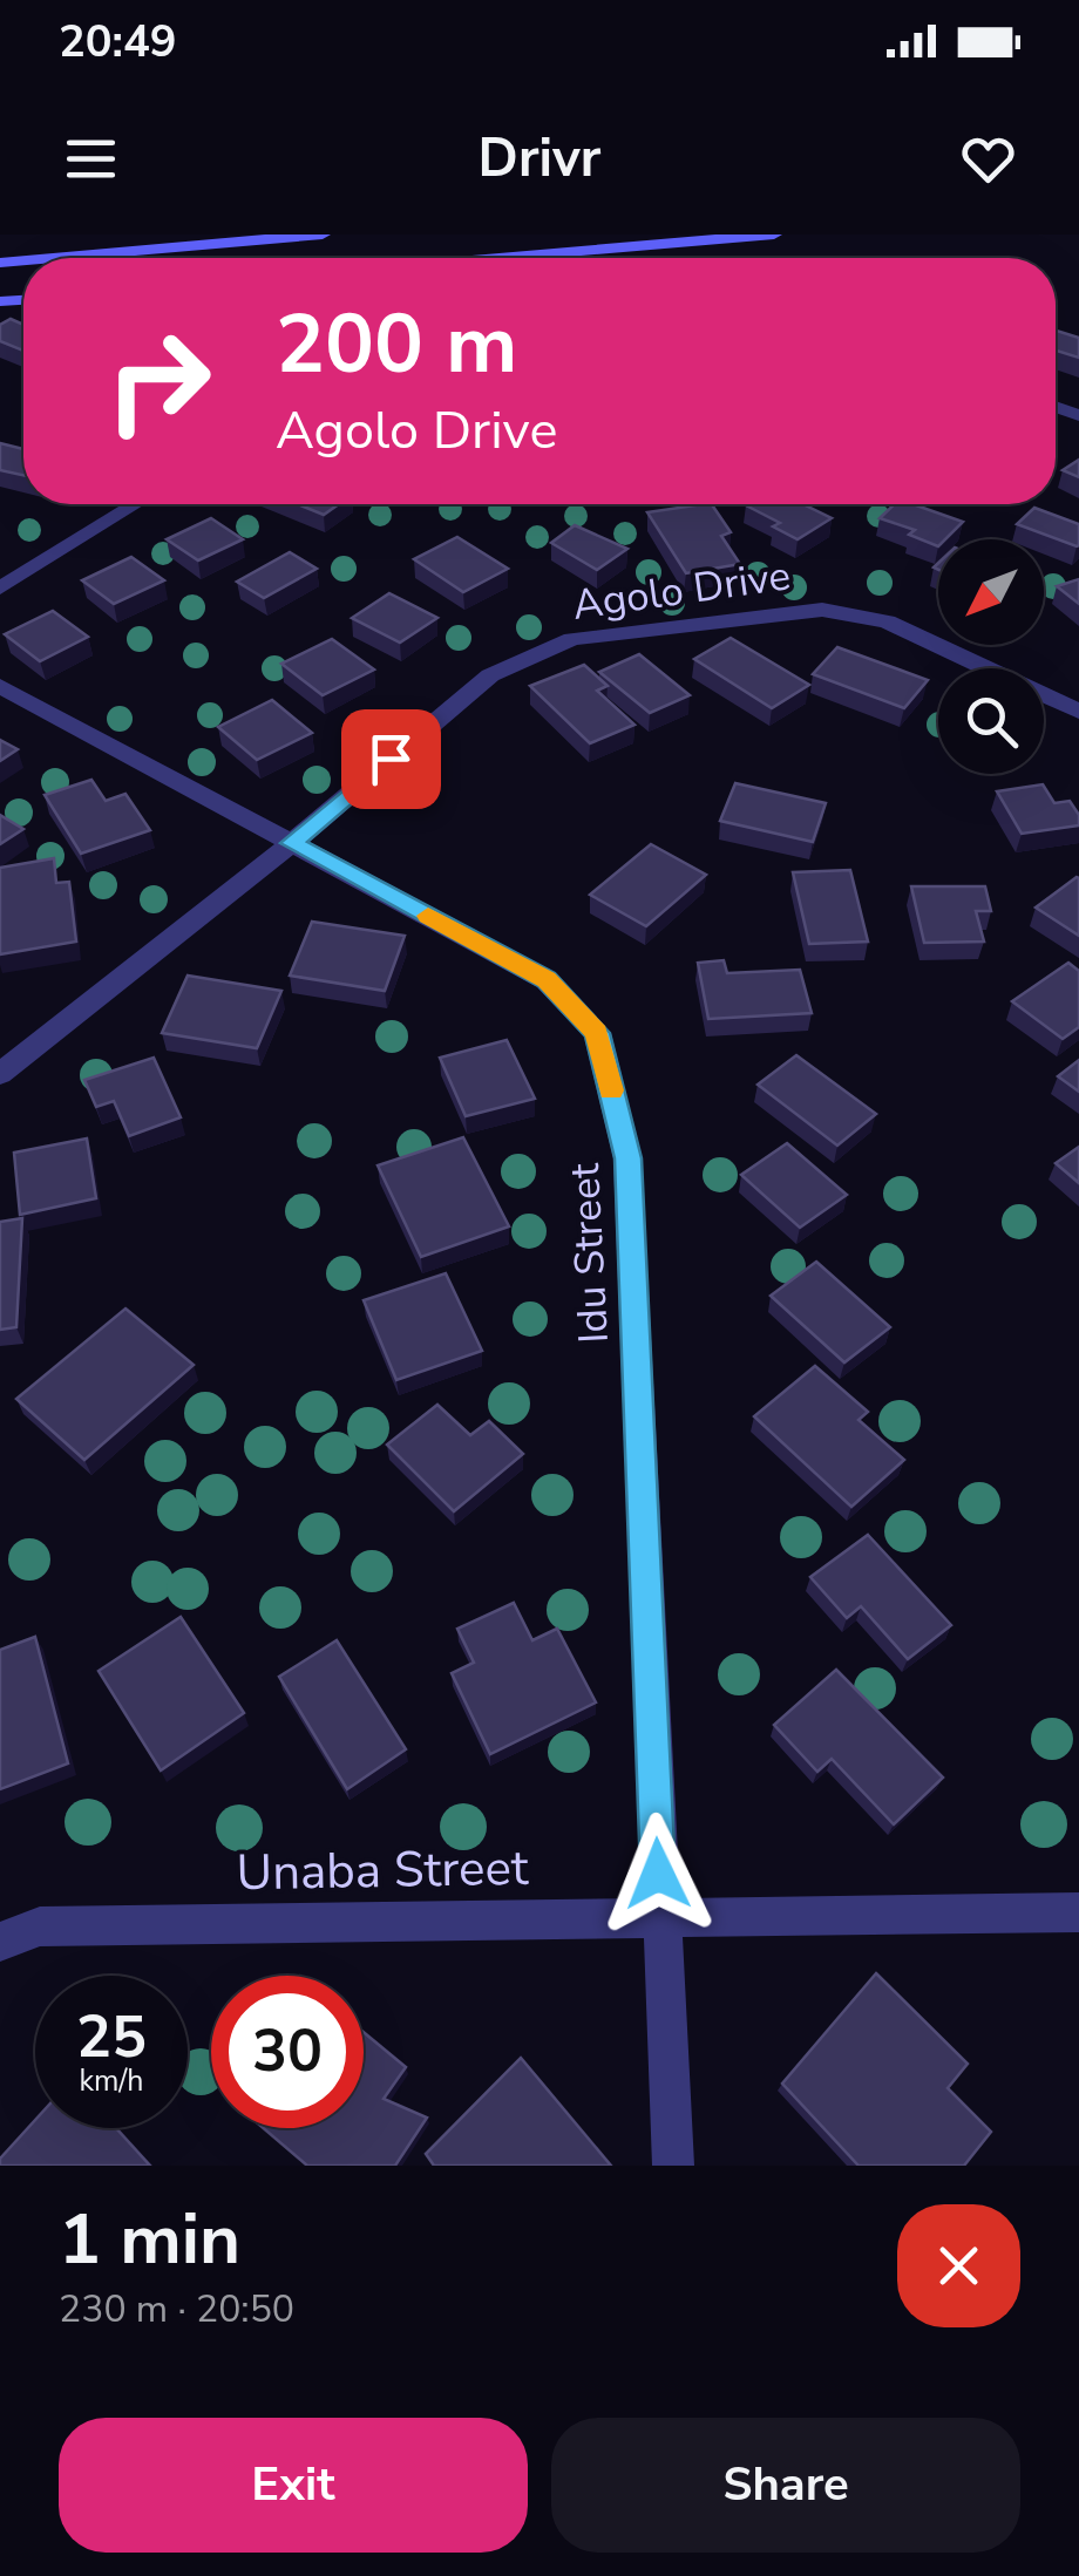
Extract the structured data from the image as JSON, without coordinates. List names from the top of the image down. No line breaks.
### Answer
{"streets":{"street":["Agolo Drive","Idu Street","Unaba Street"]},"crossings":[["Agolo Drive","Idu Street"],["Idu Street","Unaba Street"]],"north":"bottom left","page":{"status":"20:49","header":"Drivr","turn":["200 m","Agolo Drive"],"speed":"25 km/h","limit":"30","heading":["1 min","230 m · 20:50"],"buttons":["Exit","Share"]}}
